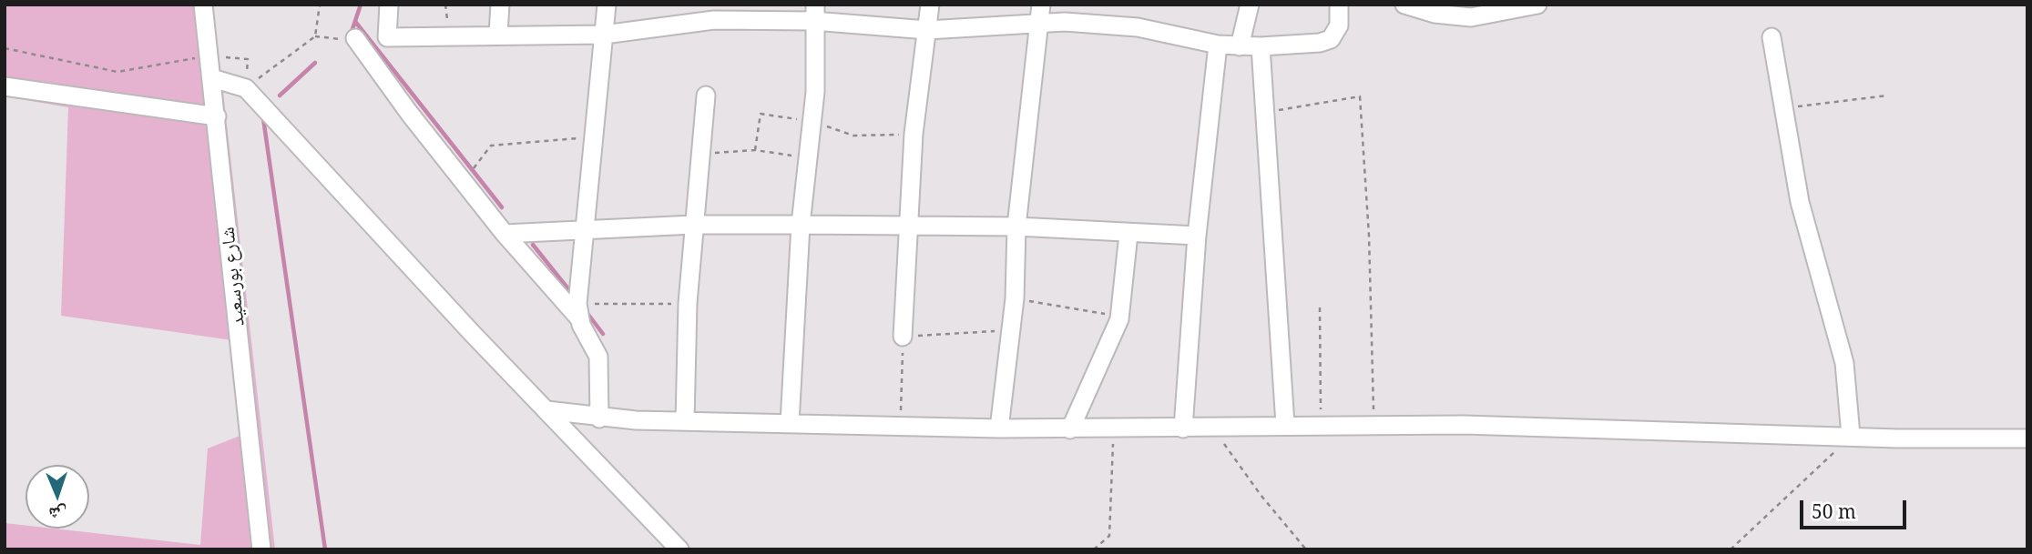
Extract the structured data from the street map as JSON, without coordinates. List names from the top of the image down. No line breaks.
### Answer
{"streets":{"street":["شارع بورسعيد"]},"scale_bar":"50 m","north":"bottom"}
